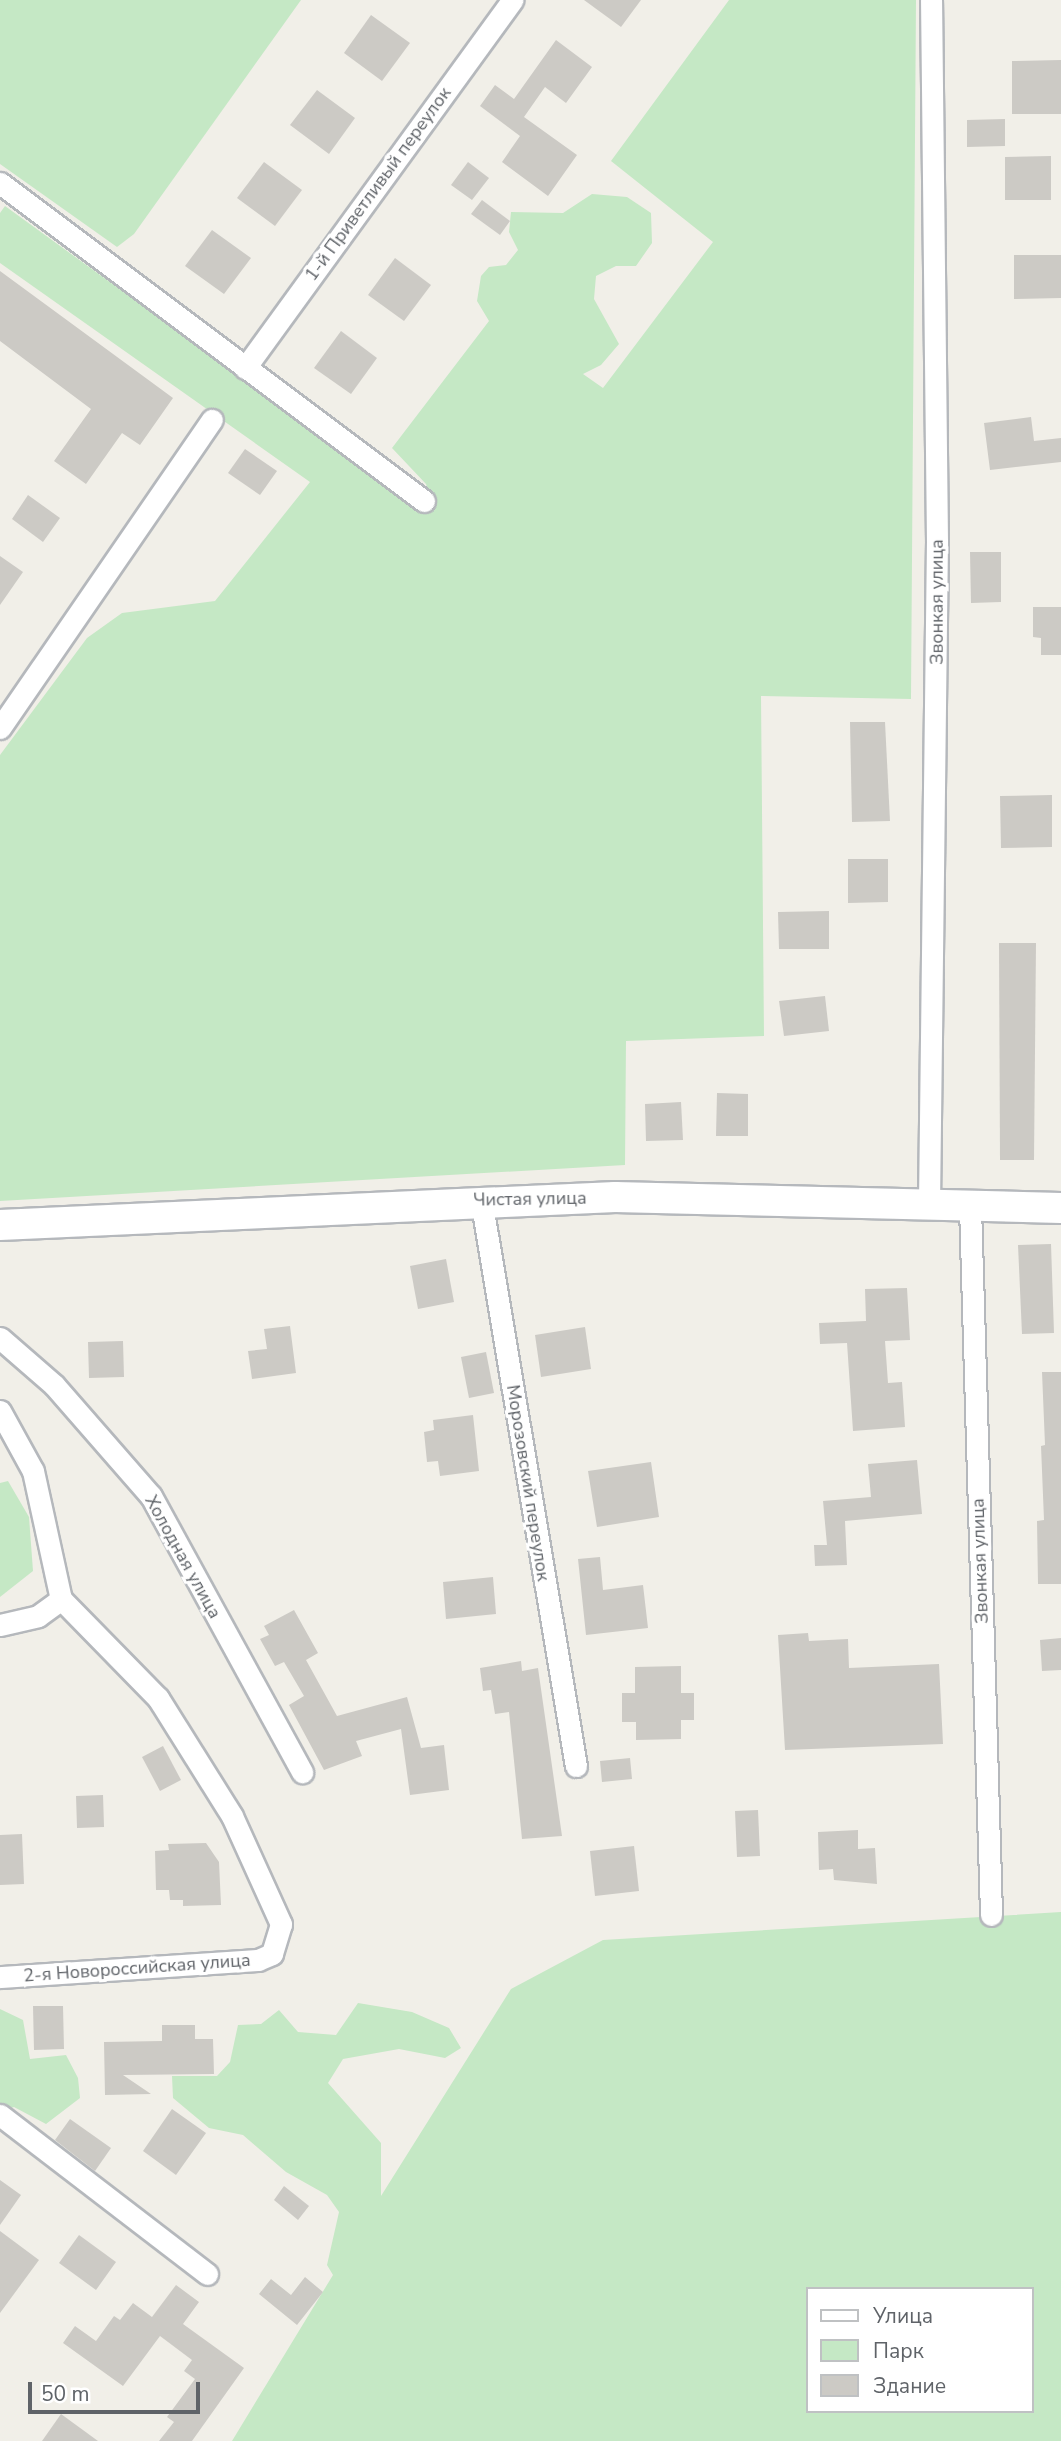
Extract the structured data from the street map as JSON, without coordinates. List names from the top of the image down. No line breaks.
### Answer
{"streets":{"street":["1-й Приветливый переулок","Звонкая улица","Чистая улица","Морозовский переулок","Холодная улица","2-я Новороссийская улица"]},"crossings":[["Звонкая улица","Чистая улица"],["Чистая улица","Морозовский переулок"]],"legend":["Улица","Парк","Здание"],"scale_bar":"50 m"}
